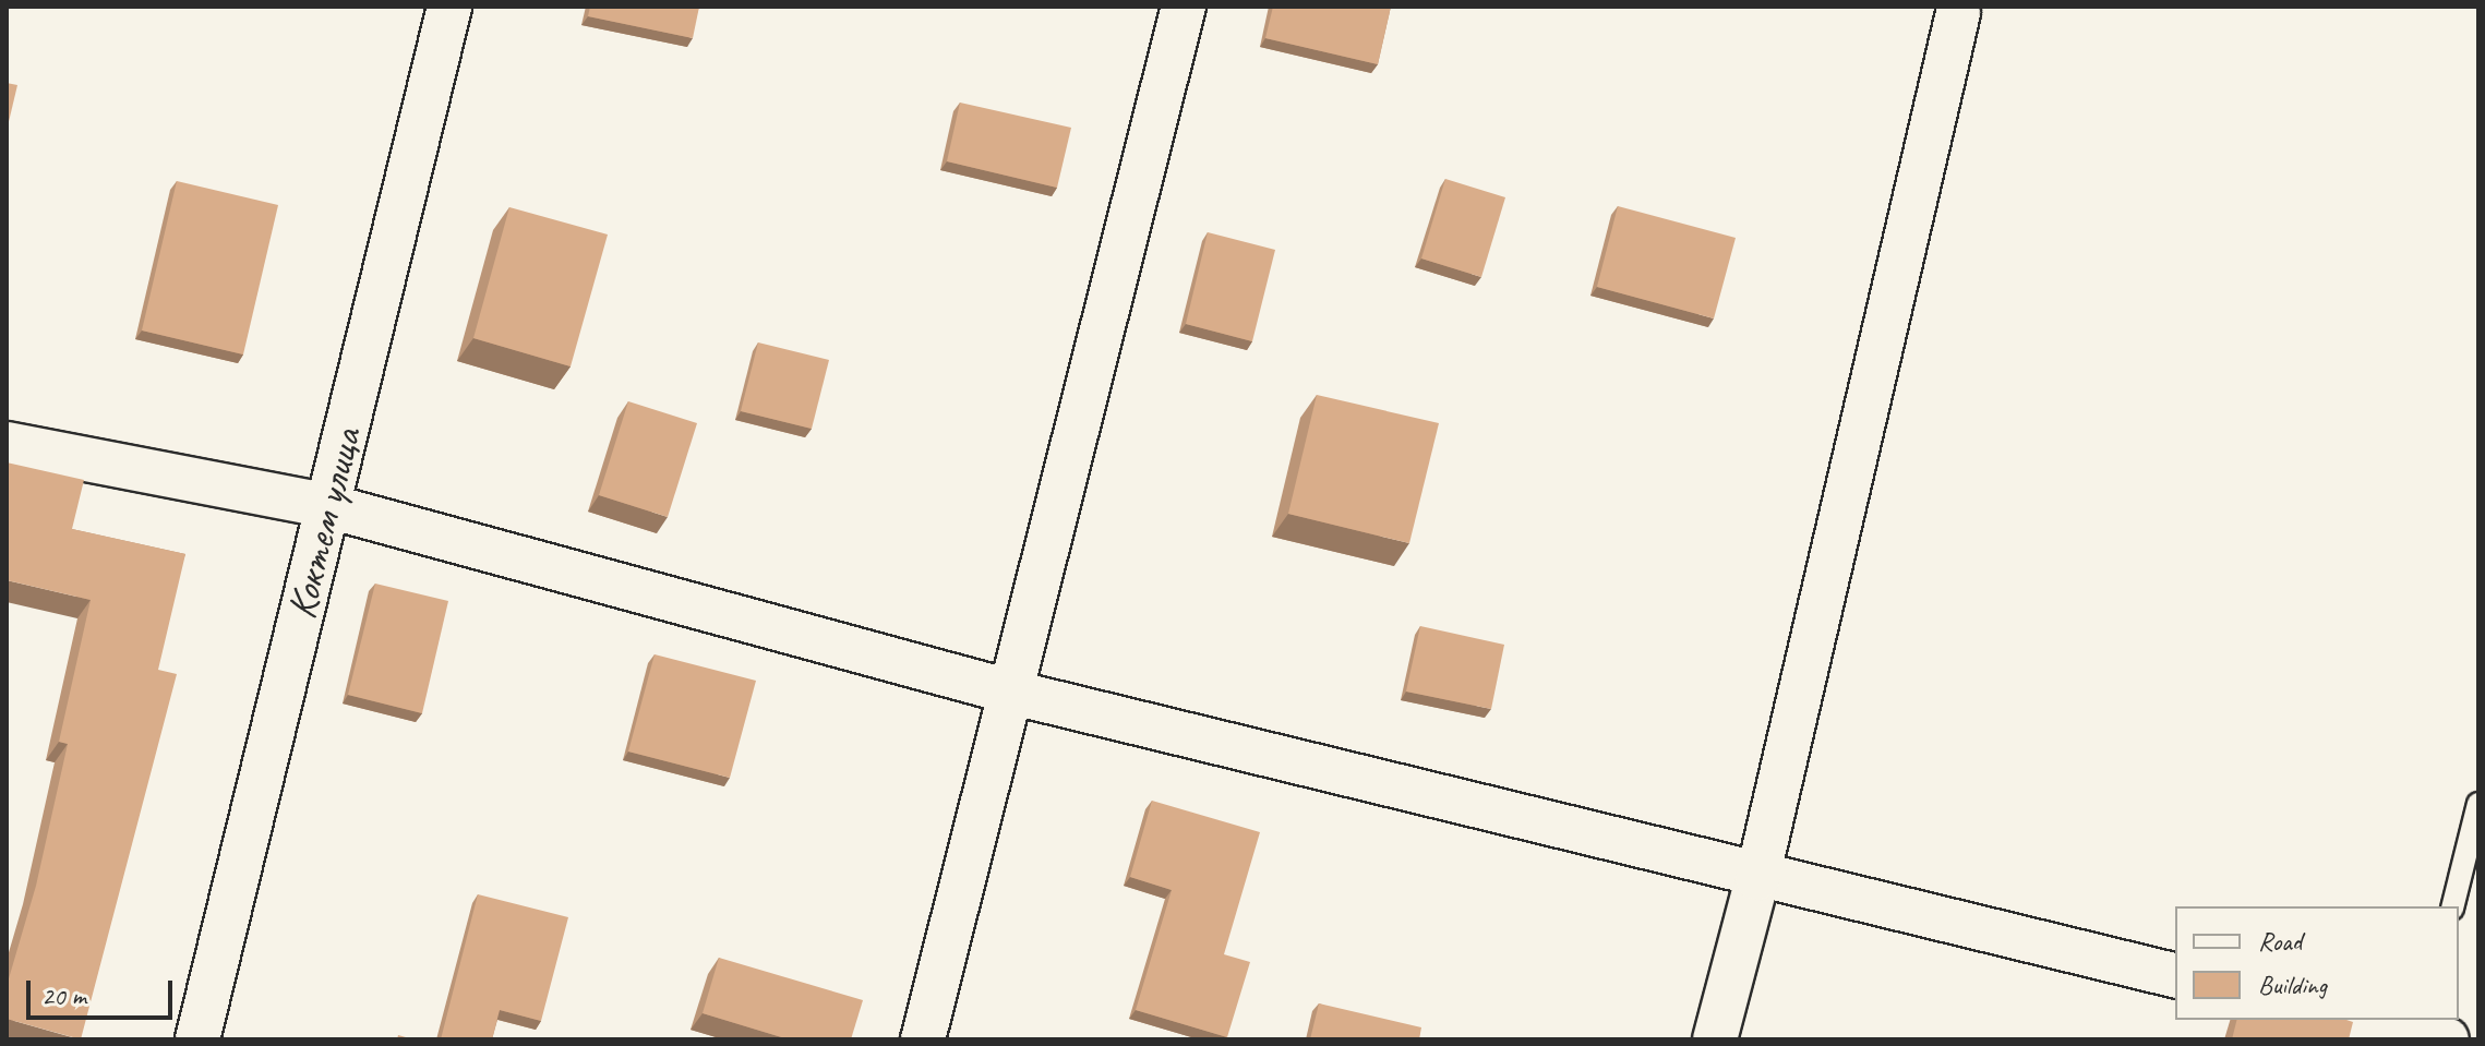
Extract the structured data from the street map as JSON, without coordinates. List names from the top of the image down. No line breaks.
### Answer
{"streets":{"street":["Коктем улица"]},"legend":["Road","Building"],"scale_bar":"20 m"}
